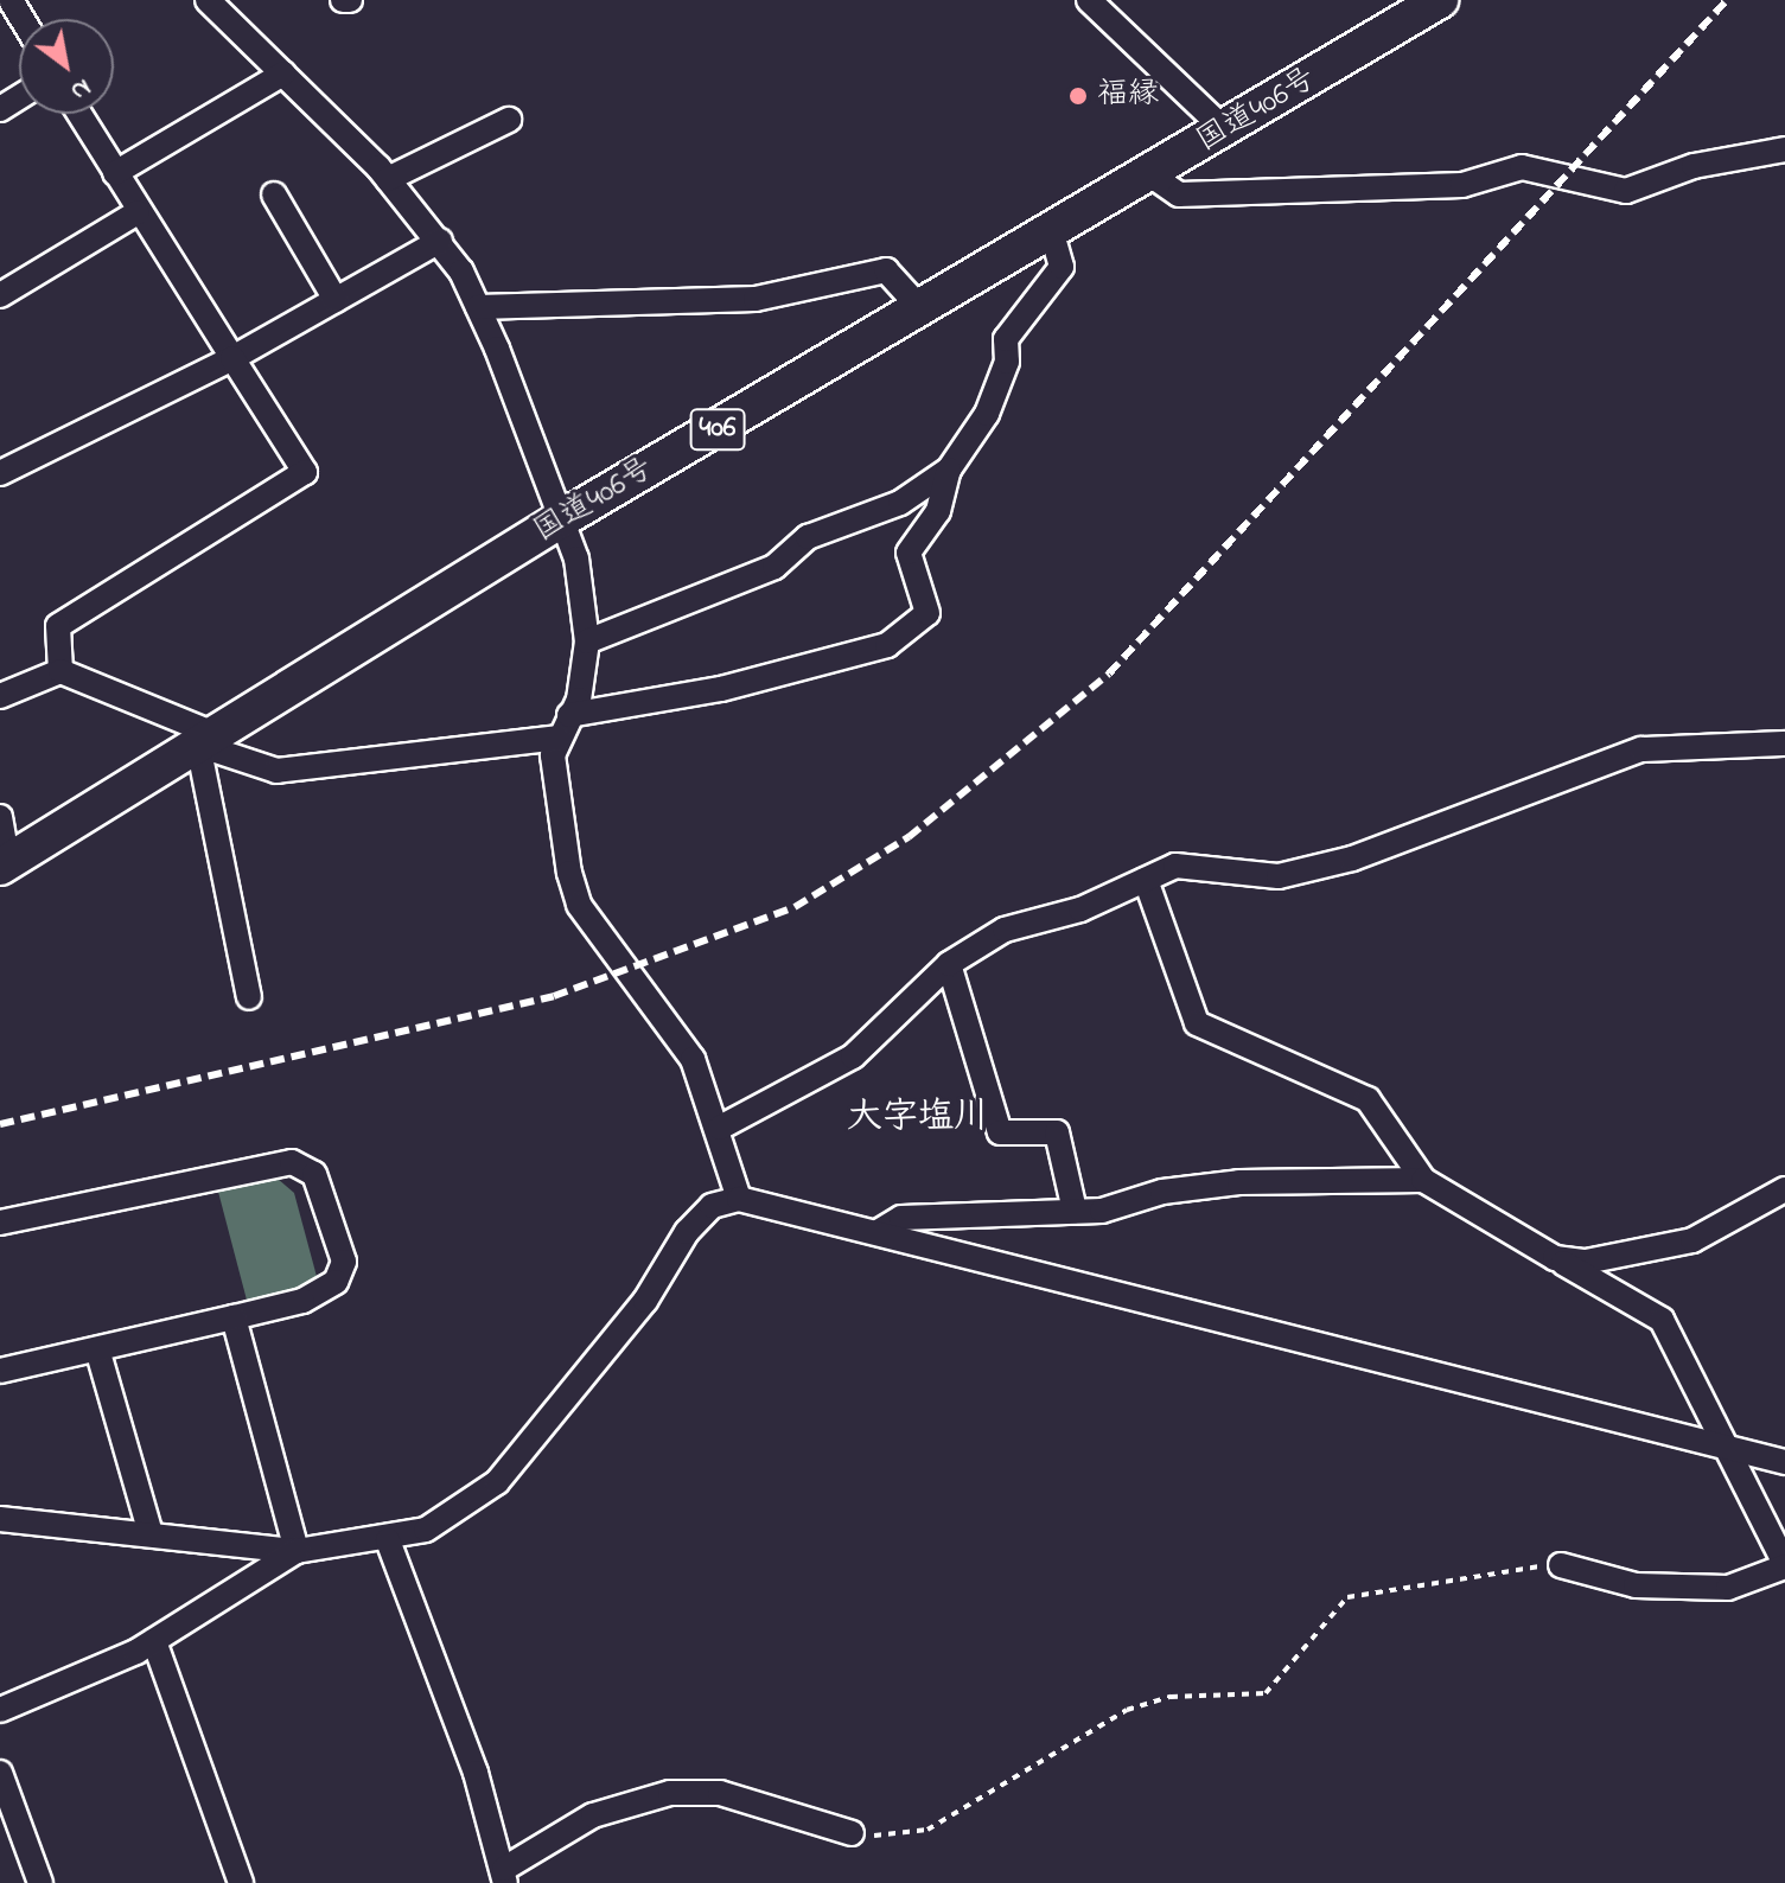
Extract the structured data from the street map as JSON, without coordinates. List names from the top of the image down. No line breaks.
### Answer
{"streets":{"highway":["国道406号","406"]},"districts":["大字塩川"],"places":["福縁"],"north":"bottom right"}
